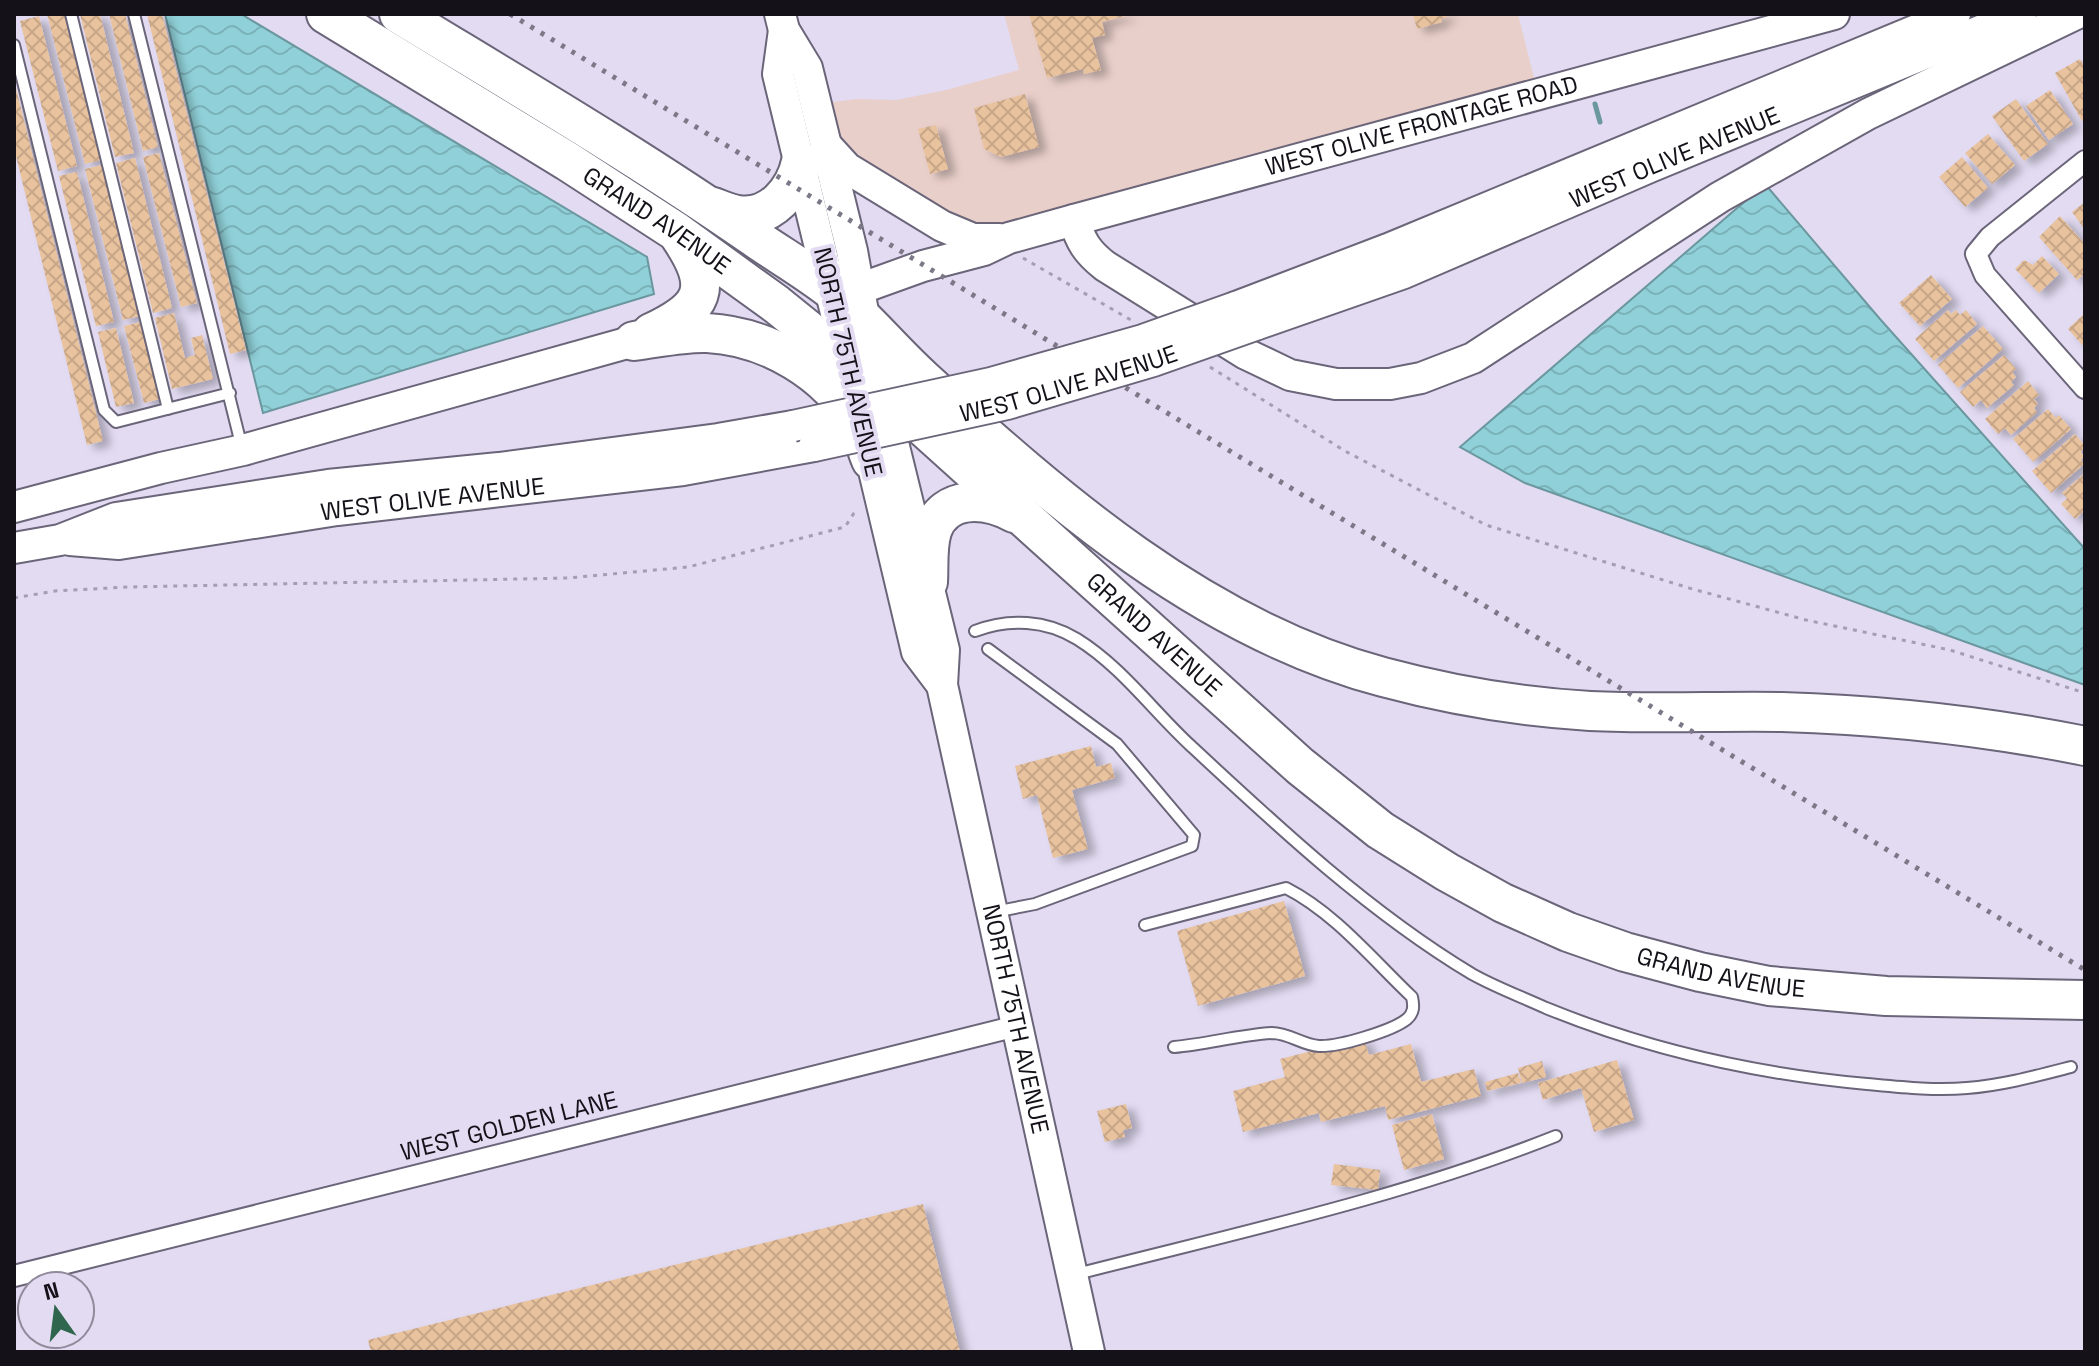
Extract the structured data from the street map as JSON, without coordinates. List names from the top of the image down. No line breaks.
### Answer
{"streets":{"highway":["GRAND AVENUE"],"main road":["WEST OLIVE FRONTAGE ROAD","WEST OLIVE AVENUE","NORTH 75TH AVENUE"],"street":["WEST GOLDEN LANE"]},"crossings":[["GRAND AVENUE","NORTH 75TH AVENUE"],["NORTH 75TH AVENUE","WEST GOLDEN LANE"]],"north":"top"}
